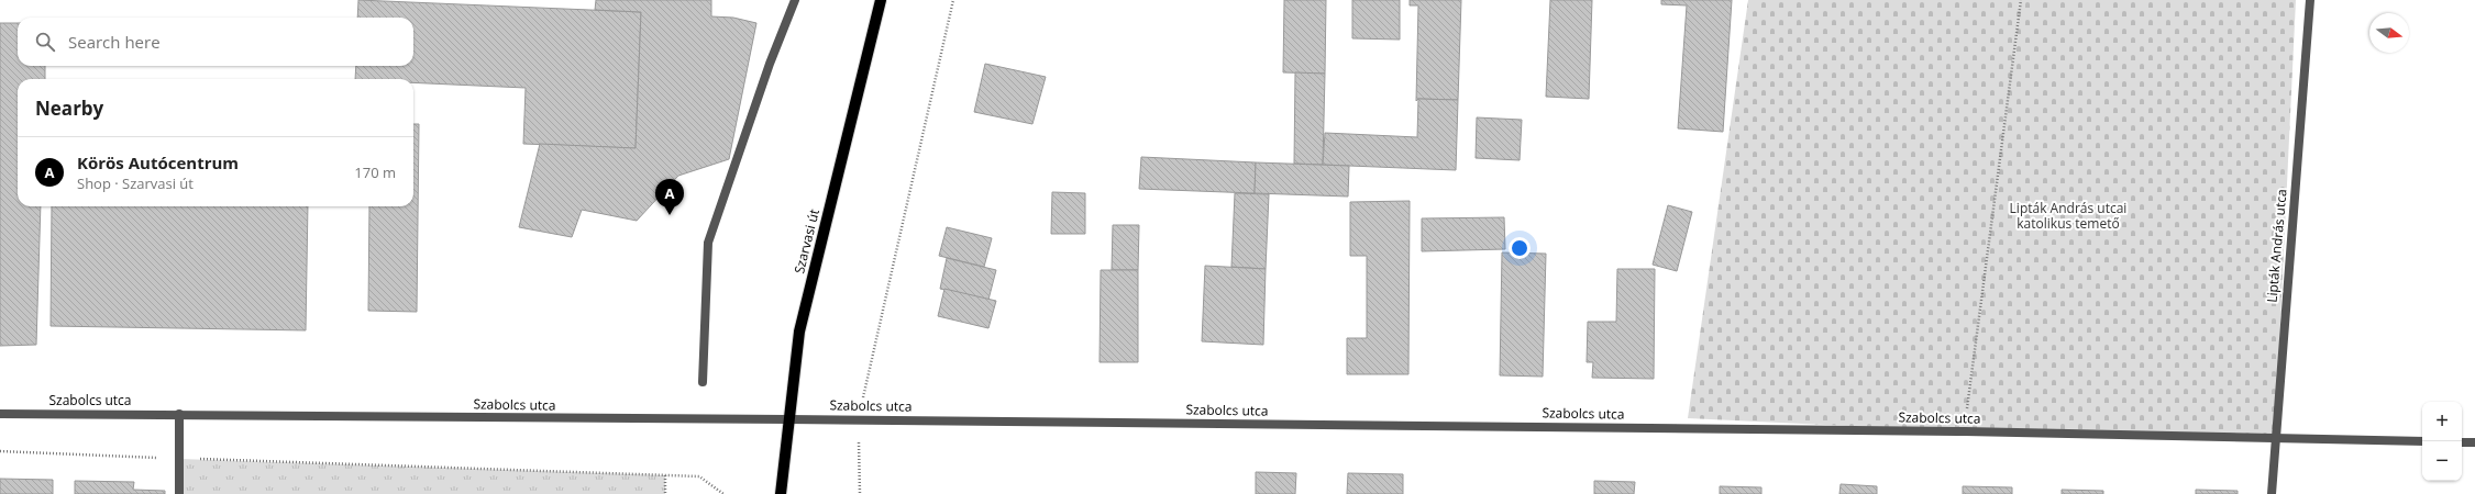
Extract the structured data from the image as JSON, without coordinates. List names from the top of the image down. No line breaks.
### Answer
{"streets":{"main road":["Szarvasi út"],"street":["Lipták András utca","Szabolcs utca"]},"crossings":[["Szarvasi út","Szabolcs utca"],["Lipták András utca","Szabolcs utca"]],"parks":["Lipták András utcai katolikus temető"],"north":"right","page":{"search":"Search here","heading":"Nearby","list":[{"mark":"A","name":"Körös Autócentrum","note":"Shop · Szarvasi út","value":"170 m"}],"pins":"A","map_buttons":["+","−"]}}
